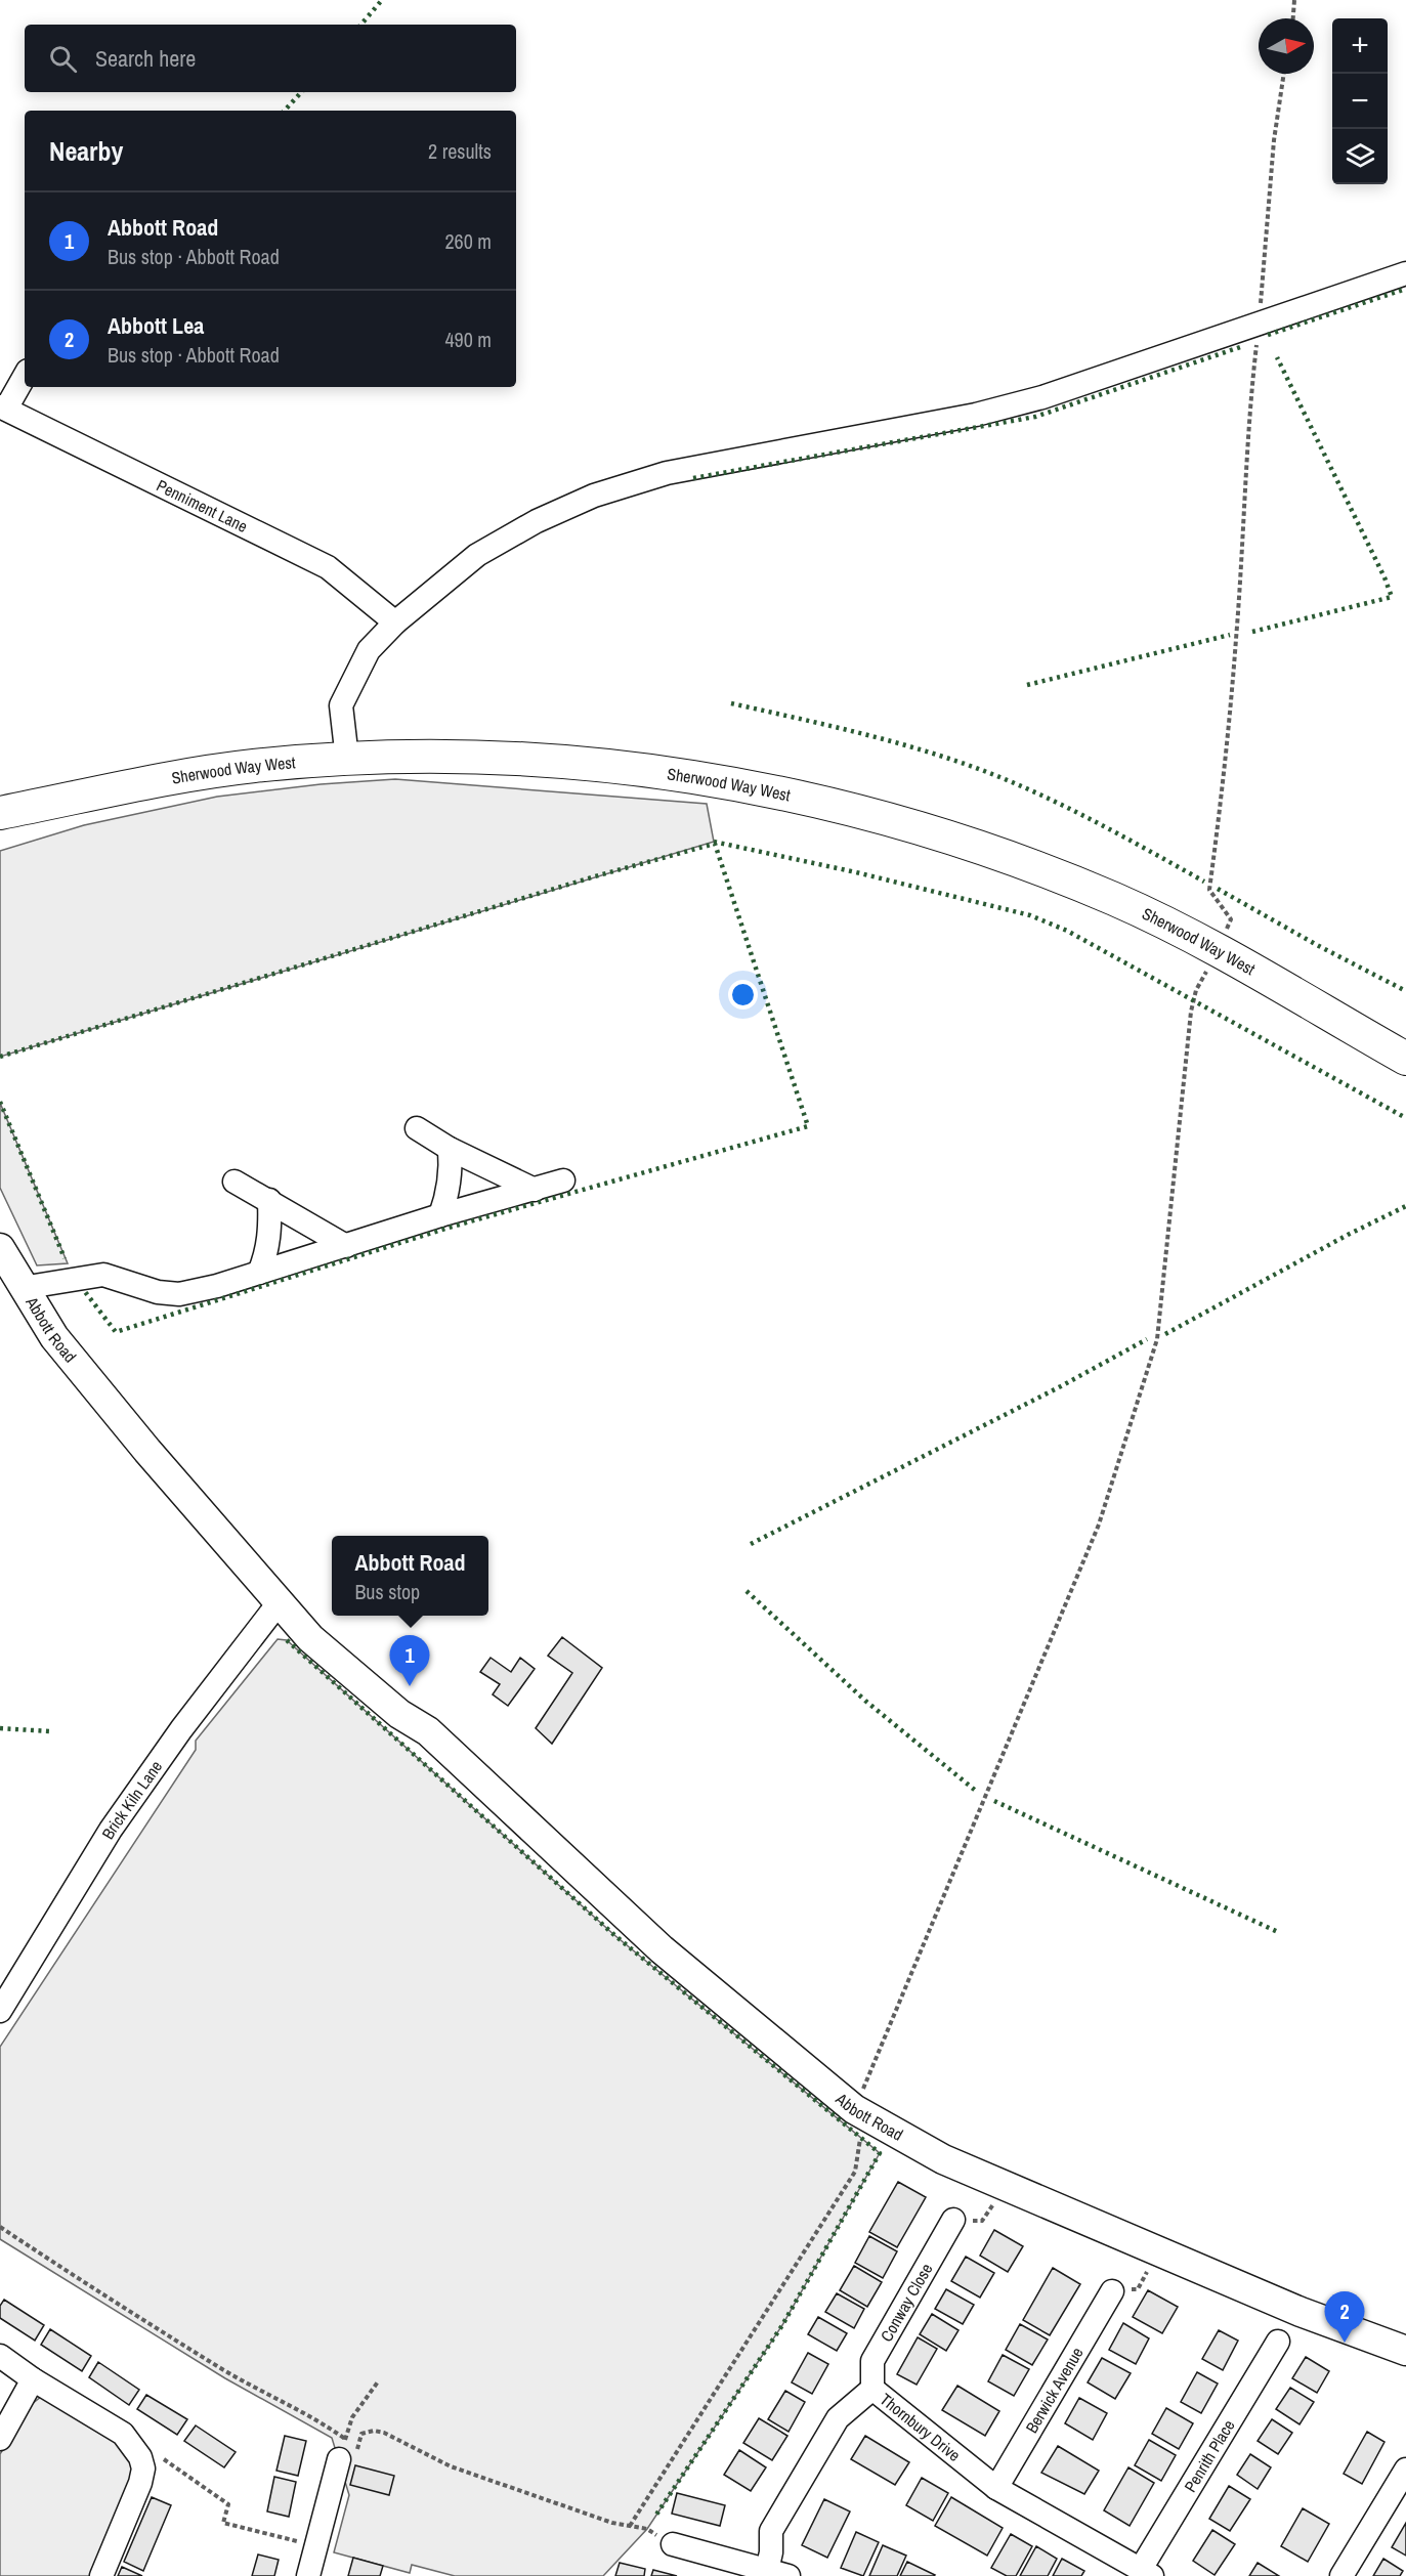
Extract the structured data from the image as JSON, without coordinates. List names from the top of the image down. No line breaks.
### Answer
{"streets":{"highway":["Sherwood Way West"],"main road":["Abbott Road"],"street":["Penniment Lane","Brick Kiln Lane","Conway Close","Berwick Avenue","Thornbury Drive","Penrith Place"]},"crossings":[["Abbott Road","Brick Kiln Lane"],["Conway Close","Thornbury Drive"],["Berwick Avenue","Thornbury Drive"],["Thornbury Drive","Penrith Place"]],"north":"right","page":{"map_buttons":["+","−"],"search":"Search here","heading":["Nearby","2 results"],"list":[{"mark":"1","name":"Abbott Road","note":"Bus stop · Abbott Road","value":"260 m"},{"mark":"2","name":"Abbott Lea","note":"Bus stop · Abbott Road","value":"490 m"}],"popup":["Abbott Road","Bus stop"],"pins":["1","2"]}}
